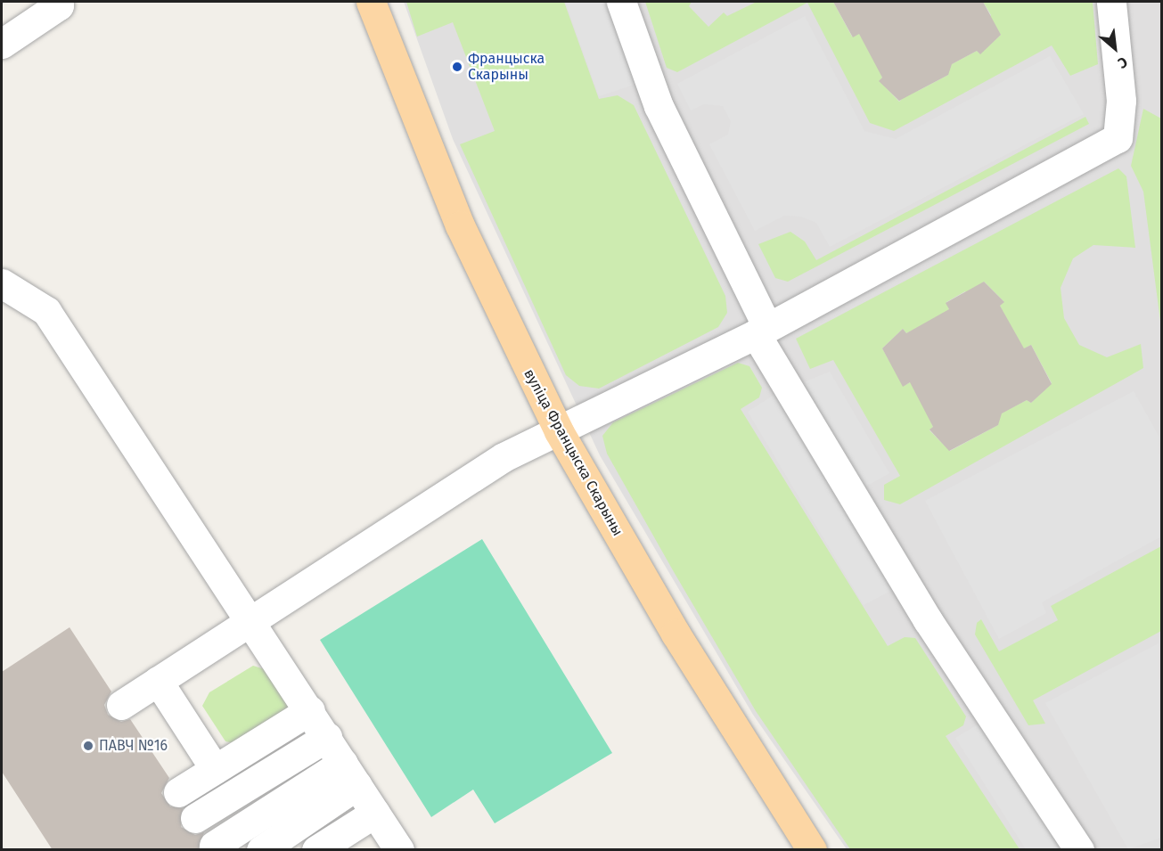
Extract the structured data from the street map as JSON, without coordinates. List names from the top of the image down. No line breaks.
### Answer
{"streets":{"main road":["вуліца Францыска Скарыны"]},"places":["Францыска Скарыны","ПАВЧ №16"],"north":"bottom right"}
